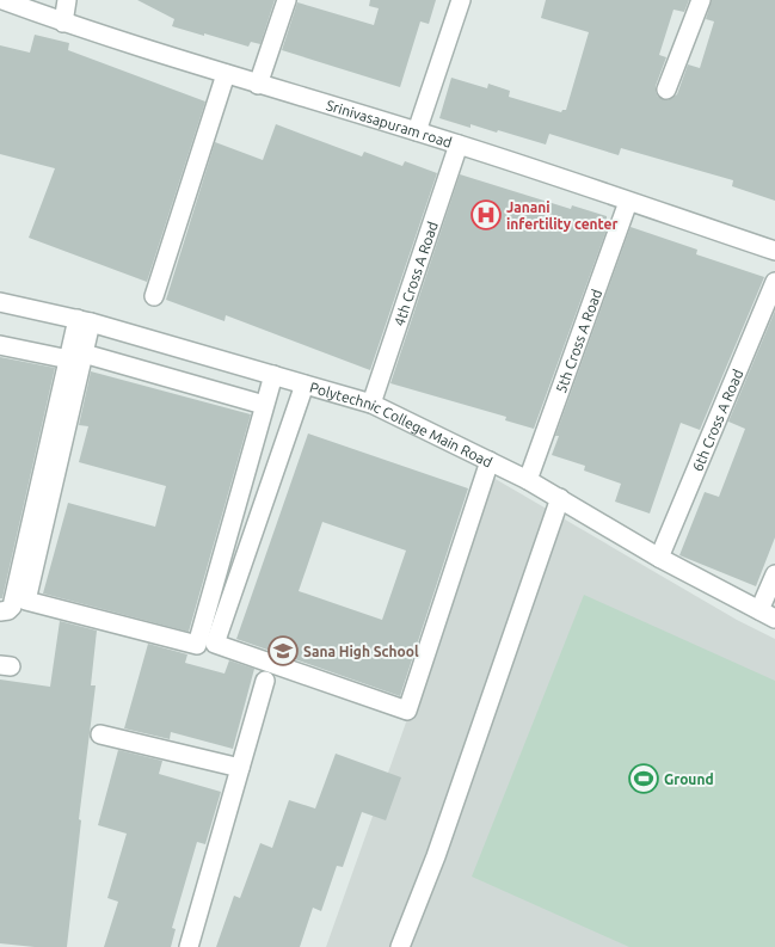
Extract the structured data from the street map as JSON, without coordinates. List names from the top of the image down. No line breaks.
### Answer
{"streets":{"street":["Srinivasapuram road","4th Cross A Road","5th Cross A Road","6th Cross A Road","Polytechnic College Main Road"]},"crossings":[["Srinivasapuram road","4th Cross A Road"],["Srinivasapuram road","5th Cross A Road"],["4th Cross A Road","Polytechnic College Main Road"],["5th Cross A Road","Polytechnic College Main Road"],["6th Cross A Road","Polytechnic College Main Road"]],"places":{"hospital":["Janani infertility center"],"school or university":["Sana High School"],"sports":["Ground"]}}
